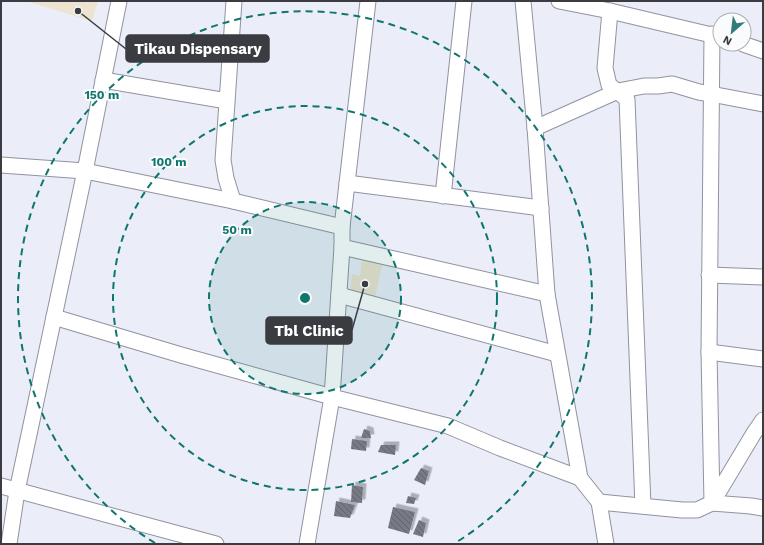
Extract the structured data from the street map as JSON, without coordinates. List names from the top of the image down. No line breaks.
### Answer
{"places":["Tikau Dispensary","Tbl Clinic"],"north":"bottom left","rings":["150 m","100 m","50 m"]}
